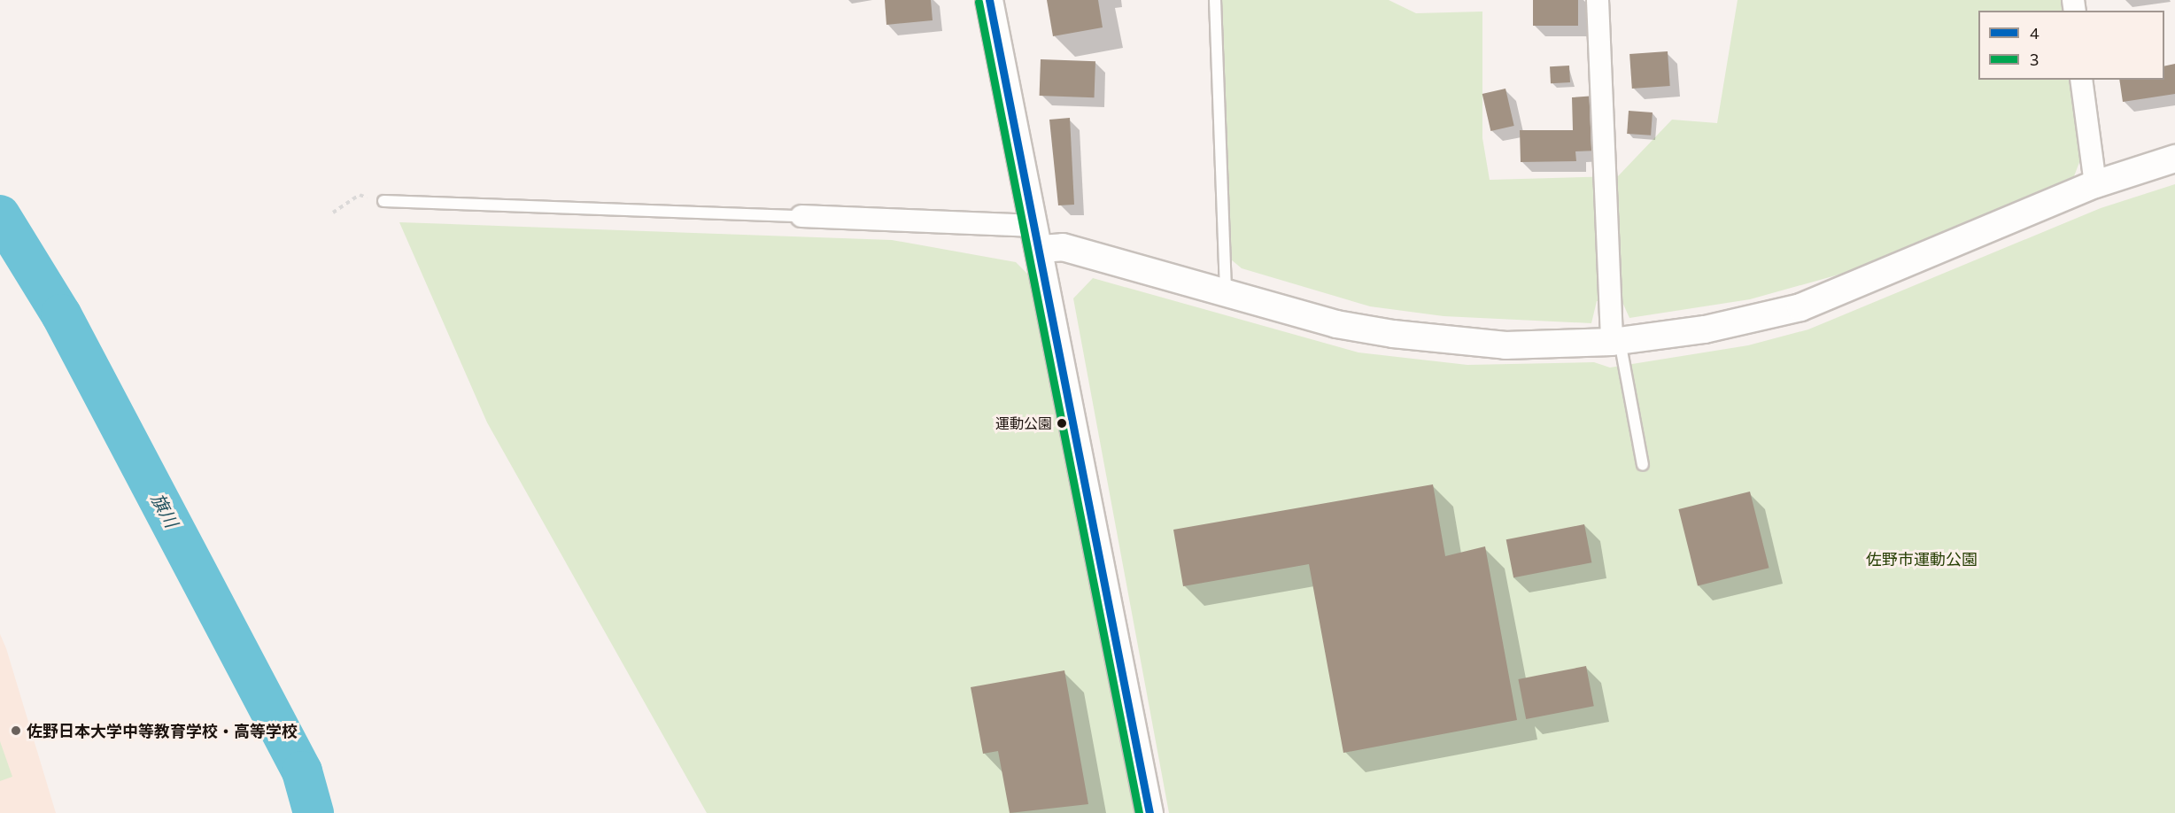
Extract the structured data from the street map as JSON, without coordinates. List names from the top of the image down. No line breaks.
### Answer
{"water":["旗川"],"parks":["佐野市運動公園"],"places":["運動公園","佐野日本大学中等教育学校・高等学校"],"lines":["transit line 4","transit line 3"],"legend":["4","3"]}
